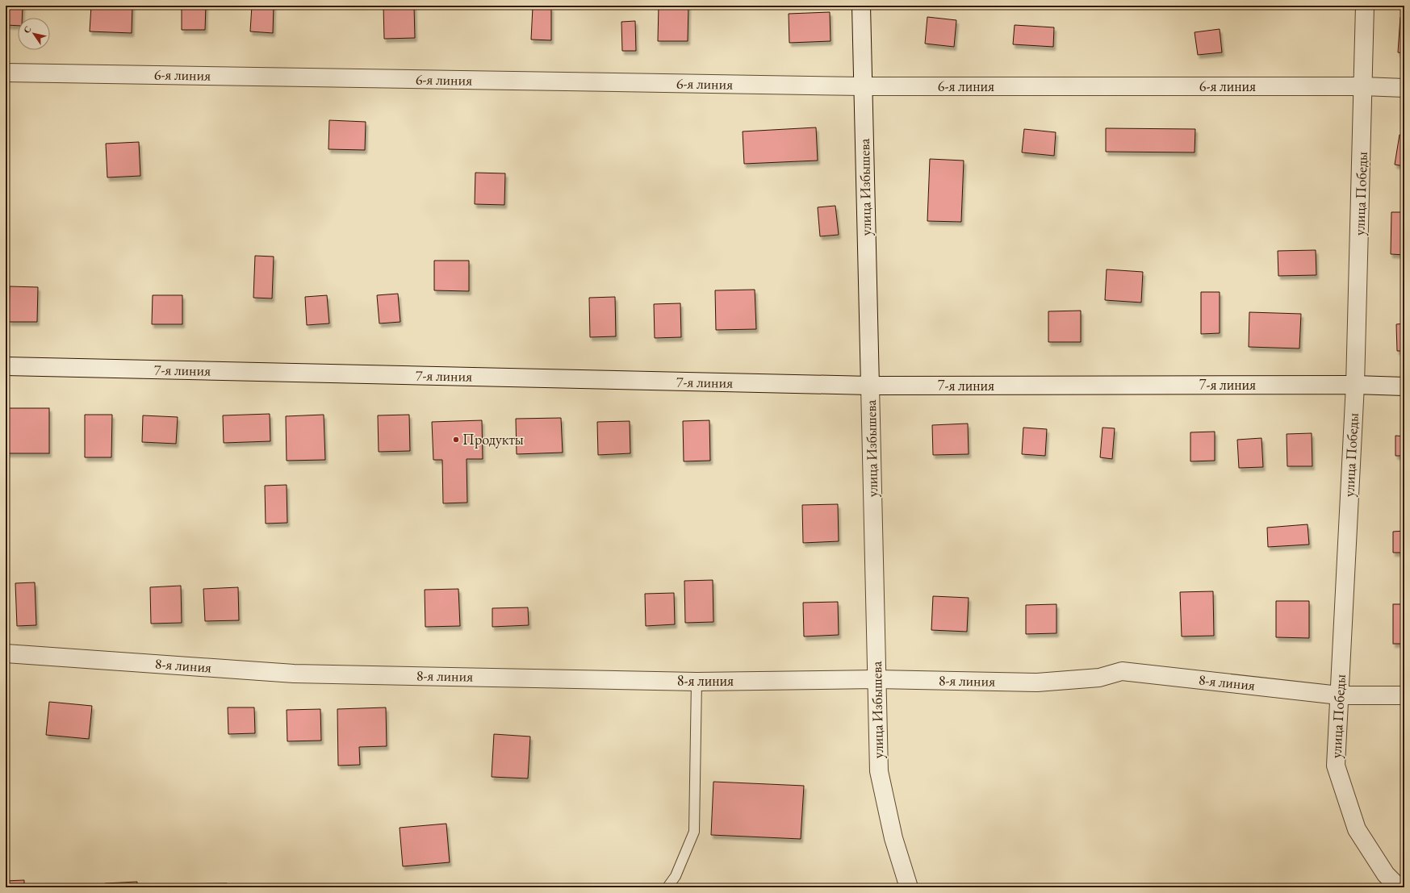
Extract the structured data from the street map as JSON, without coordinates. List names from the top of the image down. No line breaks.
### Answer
{"streets":{"street":["6-я линия","улица Избышева","улица Победы","7-я линия","8-я линия"]},"crossings":[["6-я линия","улица Избышева"],["6-я линия","улица Победы"],["улица Избышева","7-я линия"],["улица Избышева","8-я линия"],["улица Победы","7-я линия"],["улица Победы","8-я линия"]],"places":["Продукты"],"north":"top left"}
